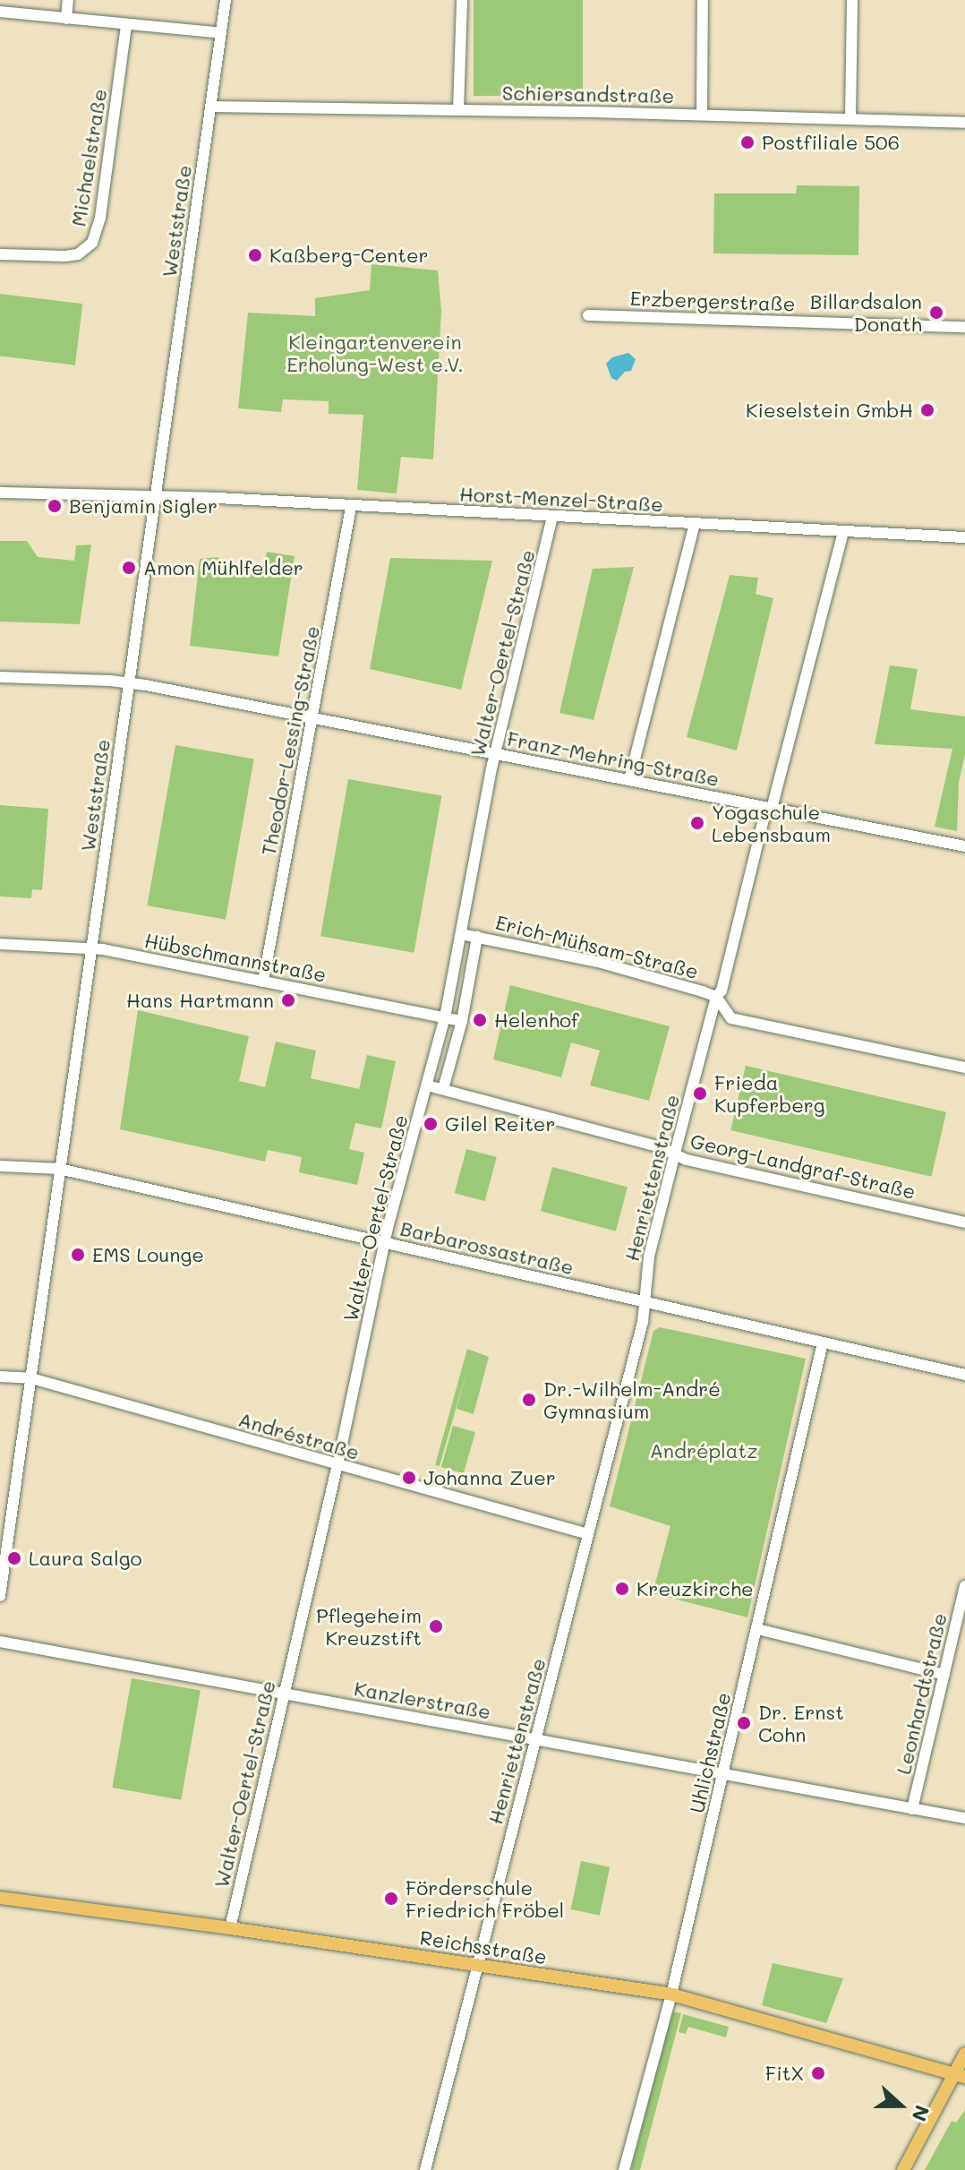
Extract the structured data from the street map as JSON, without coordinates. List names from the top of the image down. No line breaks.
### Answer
{"streets":{"main road":["Reichsstraße"],"street":["Schiersandstraße","Michaelstraße","Weststraße","Erzbergerstraße","Horst-Menzel-Straße","Walter-Oertel-Straße","Theodor-Lessing-Straße","Franz-Mehring-Straße","Erich-Mühsam-Straße","Hübschmannstraße","Georg-Landgraf-Straße","Henriettenstraße","Barbarossastraße","Andréstraße","Leonhardtstraße","Kanzlerstraße","Uhlichstraße"]},"crossings":[["Schiersandstraße","Weststraße"],["Weststraße","Horst-Menzel-Straße"],["Weststraße","Franz-Mehring-Straße"],["Weststraße","Hübschmannstraße"],["Weststraße","Barbarossastraße"],["Weststraße","Andréstraße"],["Horst-Menzel-Straße","Walter-Oertel-Straße"],["Horst-Menzel-Straße","Theodor-Lessing-Straße"],["Horst-Menzel-Straße","Henriettenstraße"],["Walter-Oertel-Straße","Franz-Mehring-Straße"],["Walter-Oertel-Straße","Erich-Mühsam-Straße"],["Walter-Oertel-Straße","Hübschmannstraße"],["Walter-Oertel-Straße","Georg-Landgraf-Straße"],["Walter-Oertel-Straße","Barbarossastraße"],["Walter-Oertel-Straße","Andréstraße"],["Walter-Oertel-Straße","Kanzlerstraße"],["Walter-Oertel-Straße","Reichsstraße"],["Theodor-Lessing-Straße","Franz-Mehring-Straße"],["Theodor-Lessing-Straße","Hübschmannstraße"],["Franz-Mehring-Straße","Henriettenstraße"],["Erich-Mühsam-Straße","Henriettenstraße"],["Georg-Landgraf-Straße","Henriettenstraße"],["Henriettenstraße","Barbarossastraße"],["Henriettenstraße","Andréstraße"],["Henriettenstraße","Kanzlerstraße"],["Henriettenstraße","Reichsstraße"],["Barbarossastraße","Uhlichstraße"],["Leonhardtstraße","Kanzlerstraße"],["Kanzlerstraße","Uhlichstraße"],["Uhlichstraße","Reichsstraße"]],"parks":["Kleingartenverein Erholung-West e.V.","Andréplatz"],"places":["Postfiliale 506","Kaßberg-Center","Billardsalon Donath","Kieselstein GmbH","Benjamin Sigler","Amon Mühlfelder","Yogaschule Lebensbaum","Hans Hartmann","Helenhof","Frieda Kupferberg","Gilel Reiter","EMS Lounge","Dr.-Wilhelm-André Gymnasium","Johanna Zuer","Laura Salgo","Kreuzkirche","Pflegeheim Kreuzstift","Dr. Ernst Cohn","Förderschule Friedrich Fröbel","FitX"],"north":"right"}
